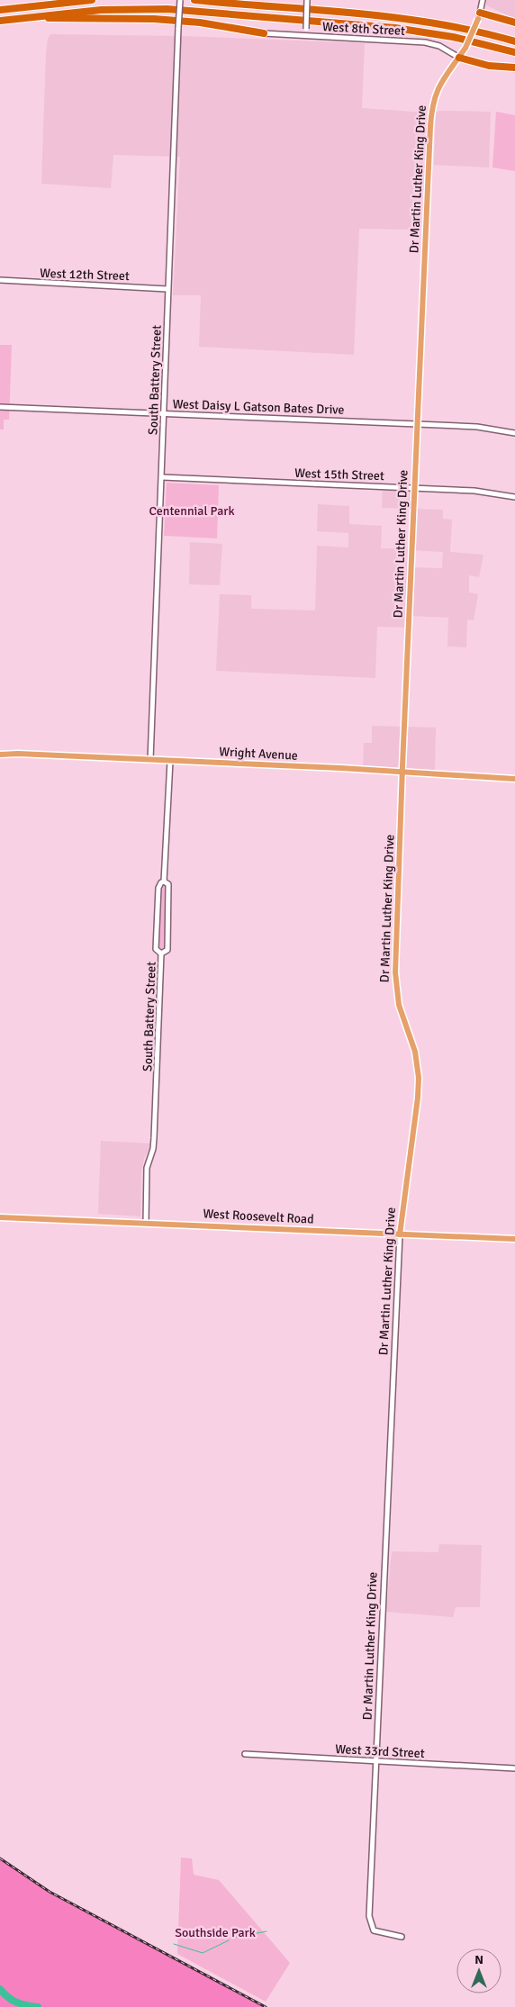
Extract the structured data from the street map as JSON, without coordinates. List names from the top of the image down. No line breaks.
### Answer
{"streets":{"main road":["Dr Martin Luther King Drive","Wright Avenue","West Roosevelt Road"],"street":["West 8th Street","West 12th Street","South Battery Street","West Daisy L Gatson Bates Drive","West 15th Street","West 33rd Street"]},"crossings":[["West 8th Street","Dr Martin Luther King Drive"],["Dr Martin Luther King Drive","West Daisy L Gatson Bates Drive"],["Dr Martin Luther King Drive","West 15th Street"],["Dr Martin Luther King Drive","Wright Avenue"],["Dr Martin Luther King Drive","West Roosevelt Road"],["Dr Martin Luther King Drive","West 33rd Street"],["West 12th Street","South Battery Street"],["South Battery Street","West Daisy L Gatson Bates Drive"],["South Battery Street","West 15th Street"],["South Battery Street","Wright Avenue"],["South Battery Street","West Roosevelt Road"]],"parks":["Centennial Park","Southside Park"],"north":"top"}
